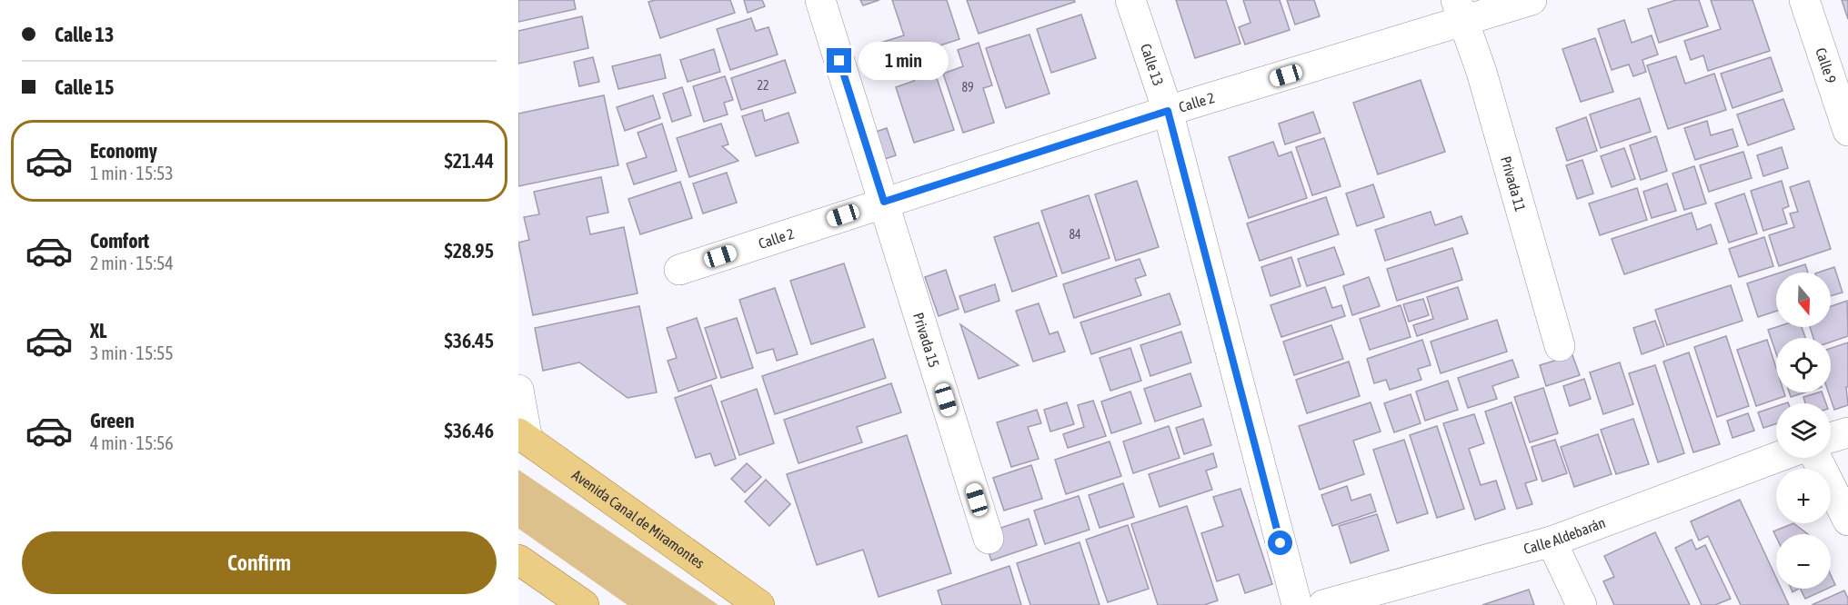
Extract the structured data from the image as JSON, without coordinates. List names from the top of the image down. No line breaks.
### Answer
{"streets":{"main road":["Avenida Canal de Miramontes"],"street":["Calle 13","Calle 9","Calle 2","Privada 11","Privada 15","Calle Aldebarán"]},"crossings":[["Calle 13","Calle 2"],["Calle 2","Privada 11"],["Calle 2","Privada 15"]],"house_numbers":["22","89","84"],"north":"bottom","page":{"banner":["Calle 13","Calle 15"],"bubble":"1 min","list":[{"name":"Economy","note":"1 min · 15:53","value":"$21.44"},{"name":"Comfort","note":"2 min · 15:54","value":"$28.95"},{"name":"XL","note":"3 min · 15:55","value":"$36.45"},{"name":"Green","note":"4 min · 15:56","value":"$36.46"}],"map_buttons":["+","−"],"buttons":"Confirm"}}
